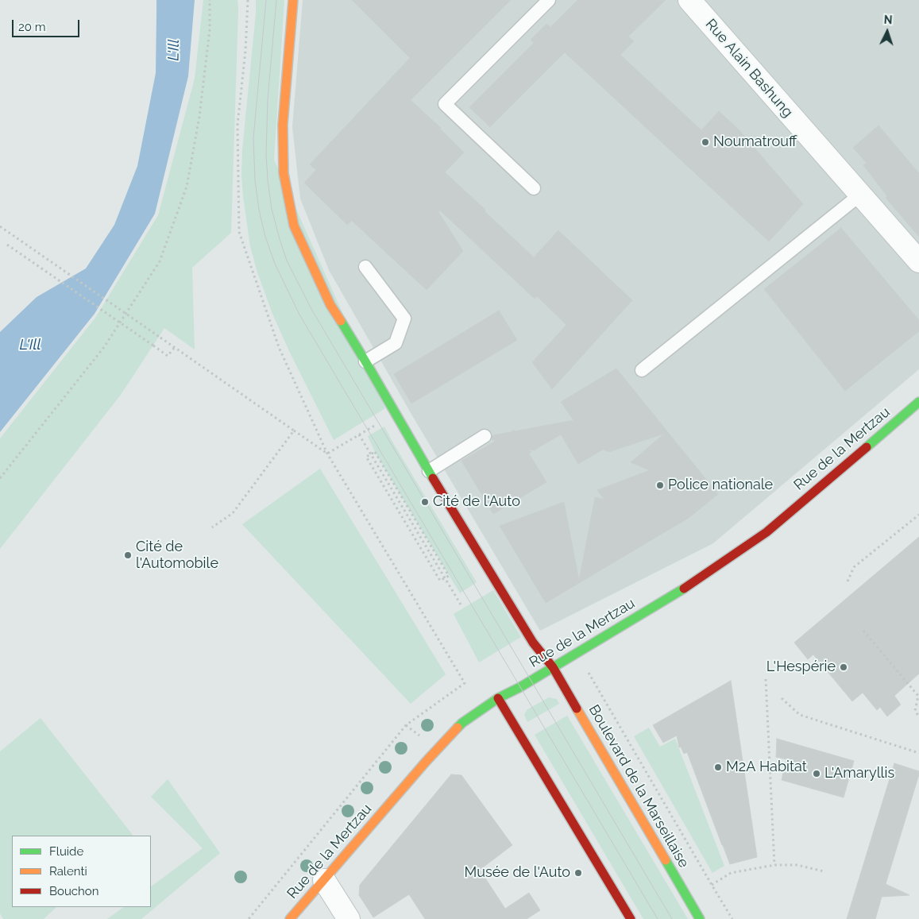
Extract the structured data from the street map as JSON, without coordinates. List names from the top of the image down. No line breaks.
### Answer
{"streets":{"main road":["Rue de la Mertzau","Boulevard de la Marseillaise"],"street":["Rue Alain Bashung"]},"crossings":[["Rue de la Mertzau","Boulevard de la Marseillaise"]],"water":["L'Ill"],"places":["Noumatrouff","Police nationale","Cité de l'Auto","Cité de l'Automobile","L'Hespérie","M2A Habitat","L'Amaryllis","Musée de l'Auto"],"legend":["Fluide","Ralenti","Bouchon"],"scale_bar":"20 m","north":"top"}
